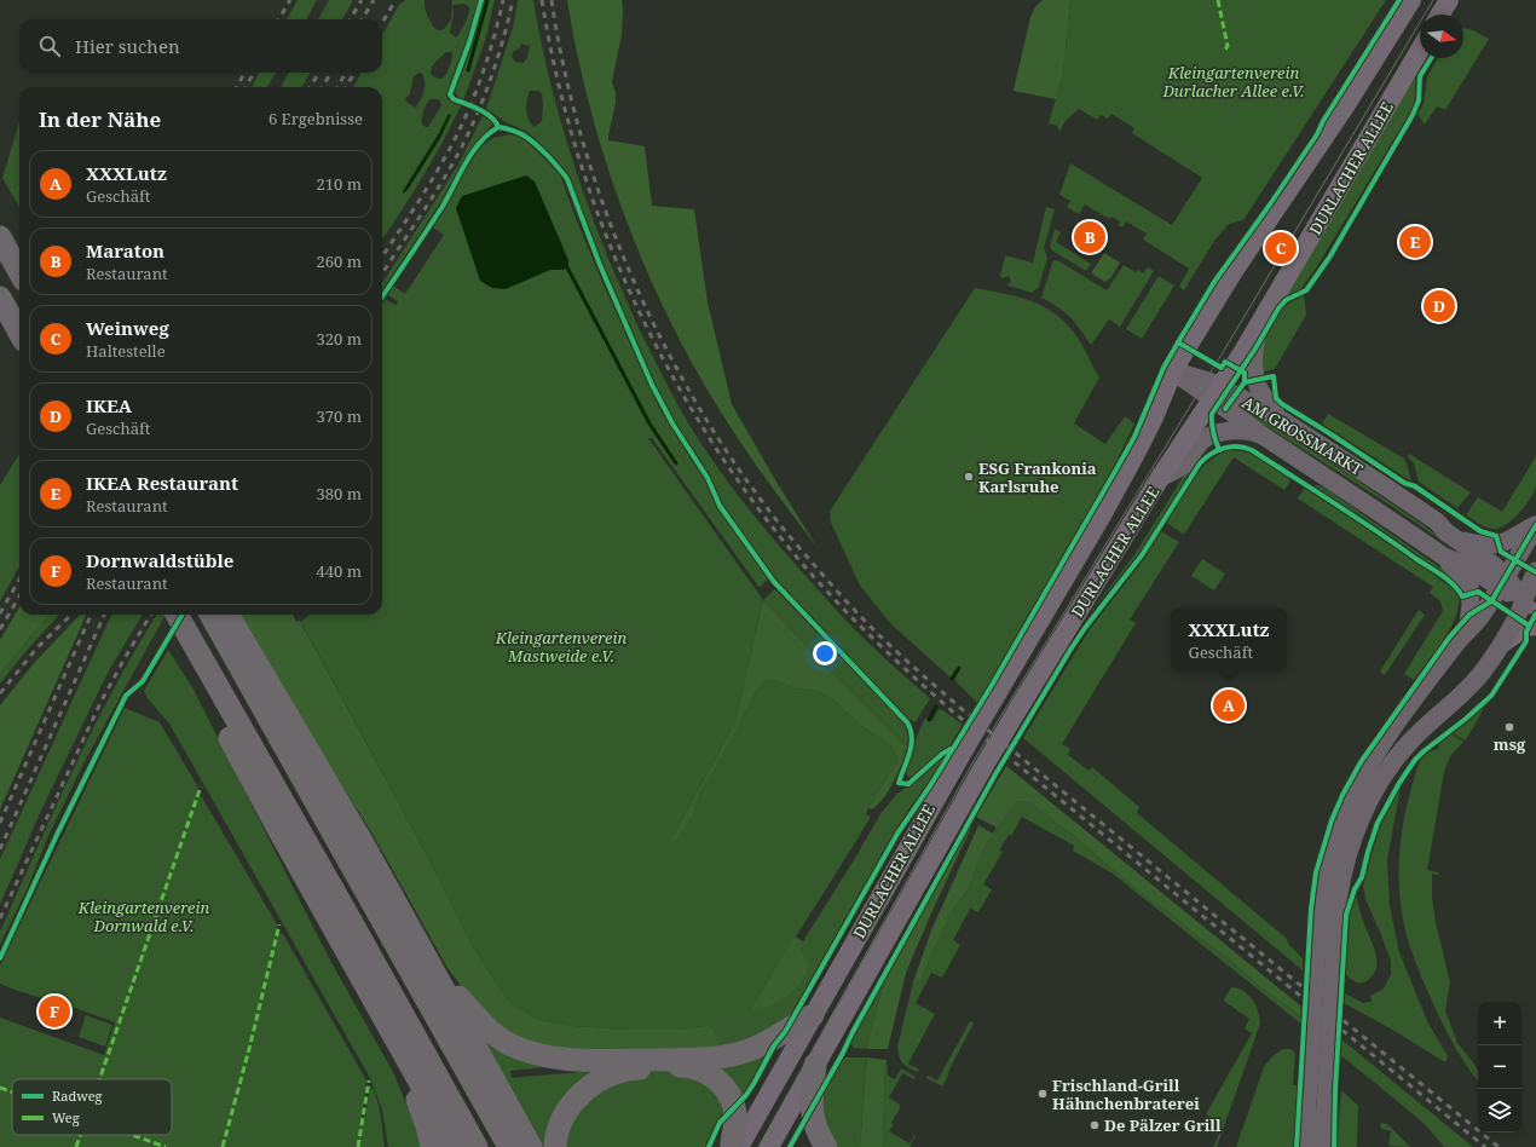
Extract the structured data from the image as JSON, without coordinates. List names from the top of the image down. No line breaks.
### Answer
{"streets":{"main road":["DURLACHER ALLEE","AM GROSSMARKT"]},"crossings":[["DURLACHER ALLEE","AM GROSSMARKT"]],"parks":["Kleingartenverein Durlacher Allee e.V.","Kleingartenverein Mastweide e.V.","Kleingartenverein Dornwald e.V."],"places":["ESG Frankonia Karlsruhe","msg","Frischland-Grill Hähnchenbraterei","De Pälzer Grill"],"legend":["Radweg","Weg"],"north":"right","page":{"search":"Hier suchen","heading":["In der Nähe","6 Ergebnisse"],"list":[{"mark":"A","name":"XXXLutz","note":"Geschäft","value":"210 m"},{"mark":"B","name":"Maraton","note":"Restaurant","value":"260 m"},{"mark":"C","name":"Weinweg","note":"Haltestelle","value":"320 m"},{"mark":"D","name":"IKEA","note":"Geschäft","value":"370 m"},{"mark":"E","name":"IKEA Restaurant","note":"Restaurant","value":"380 m"},{"mark":"F","name":"Dornwaldstüble","note":"Restaurant","value":"440 m"}],"pins":["B","E","C","D","A","F"],"popup":["XXXLutz","Geschäft"],"map_buttons":["+","−"]}}
